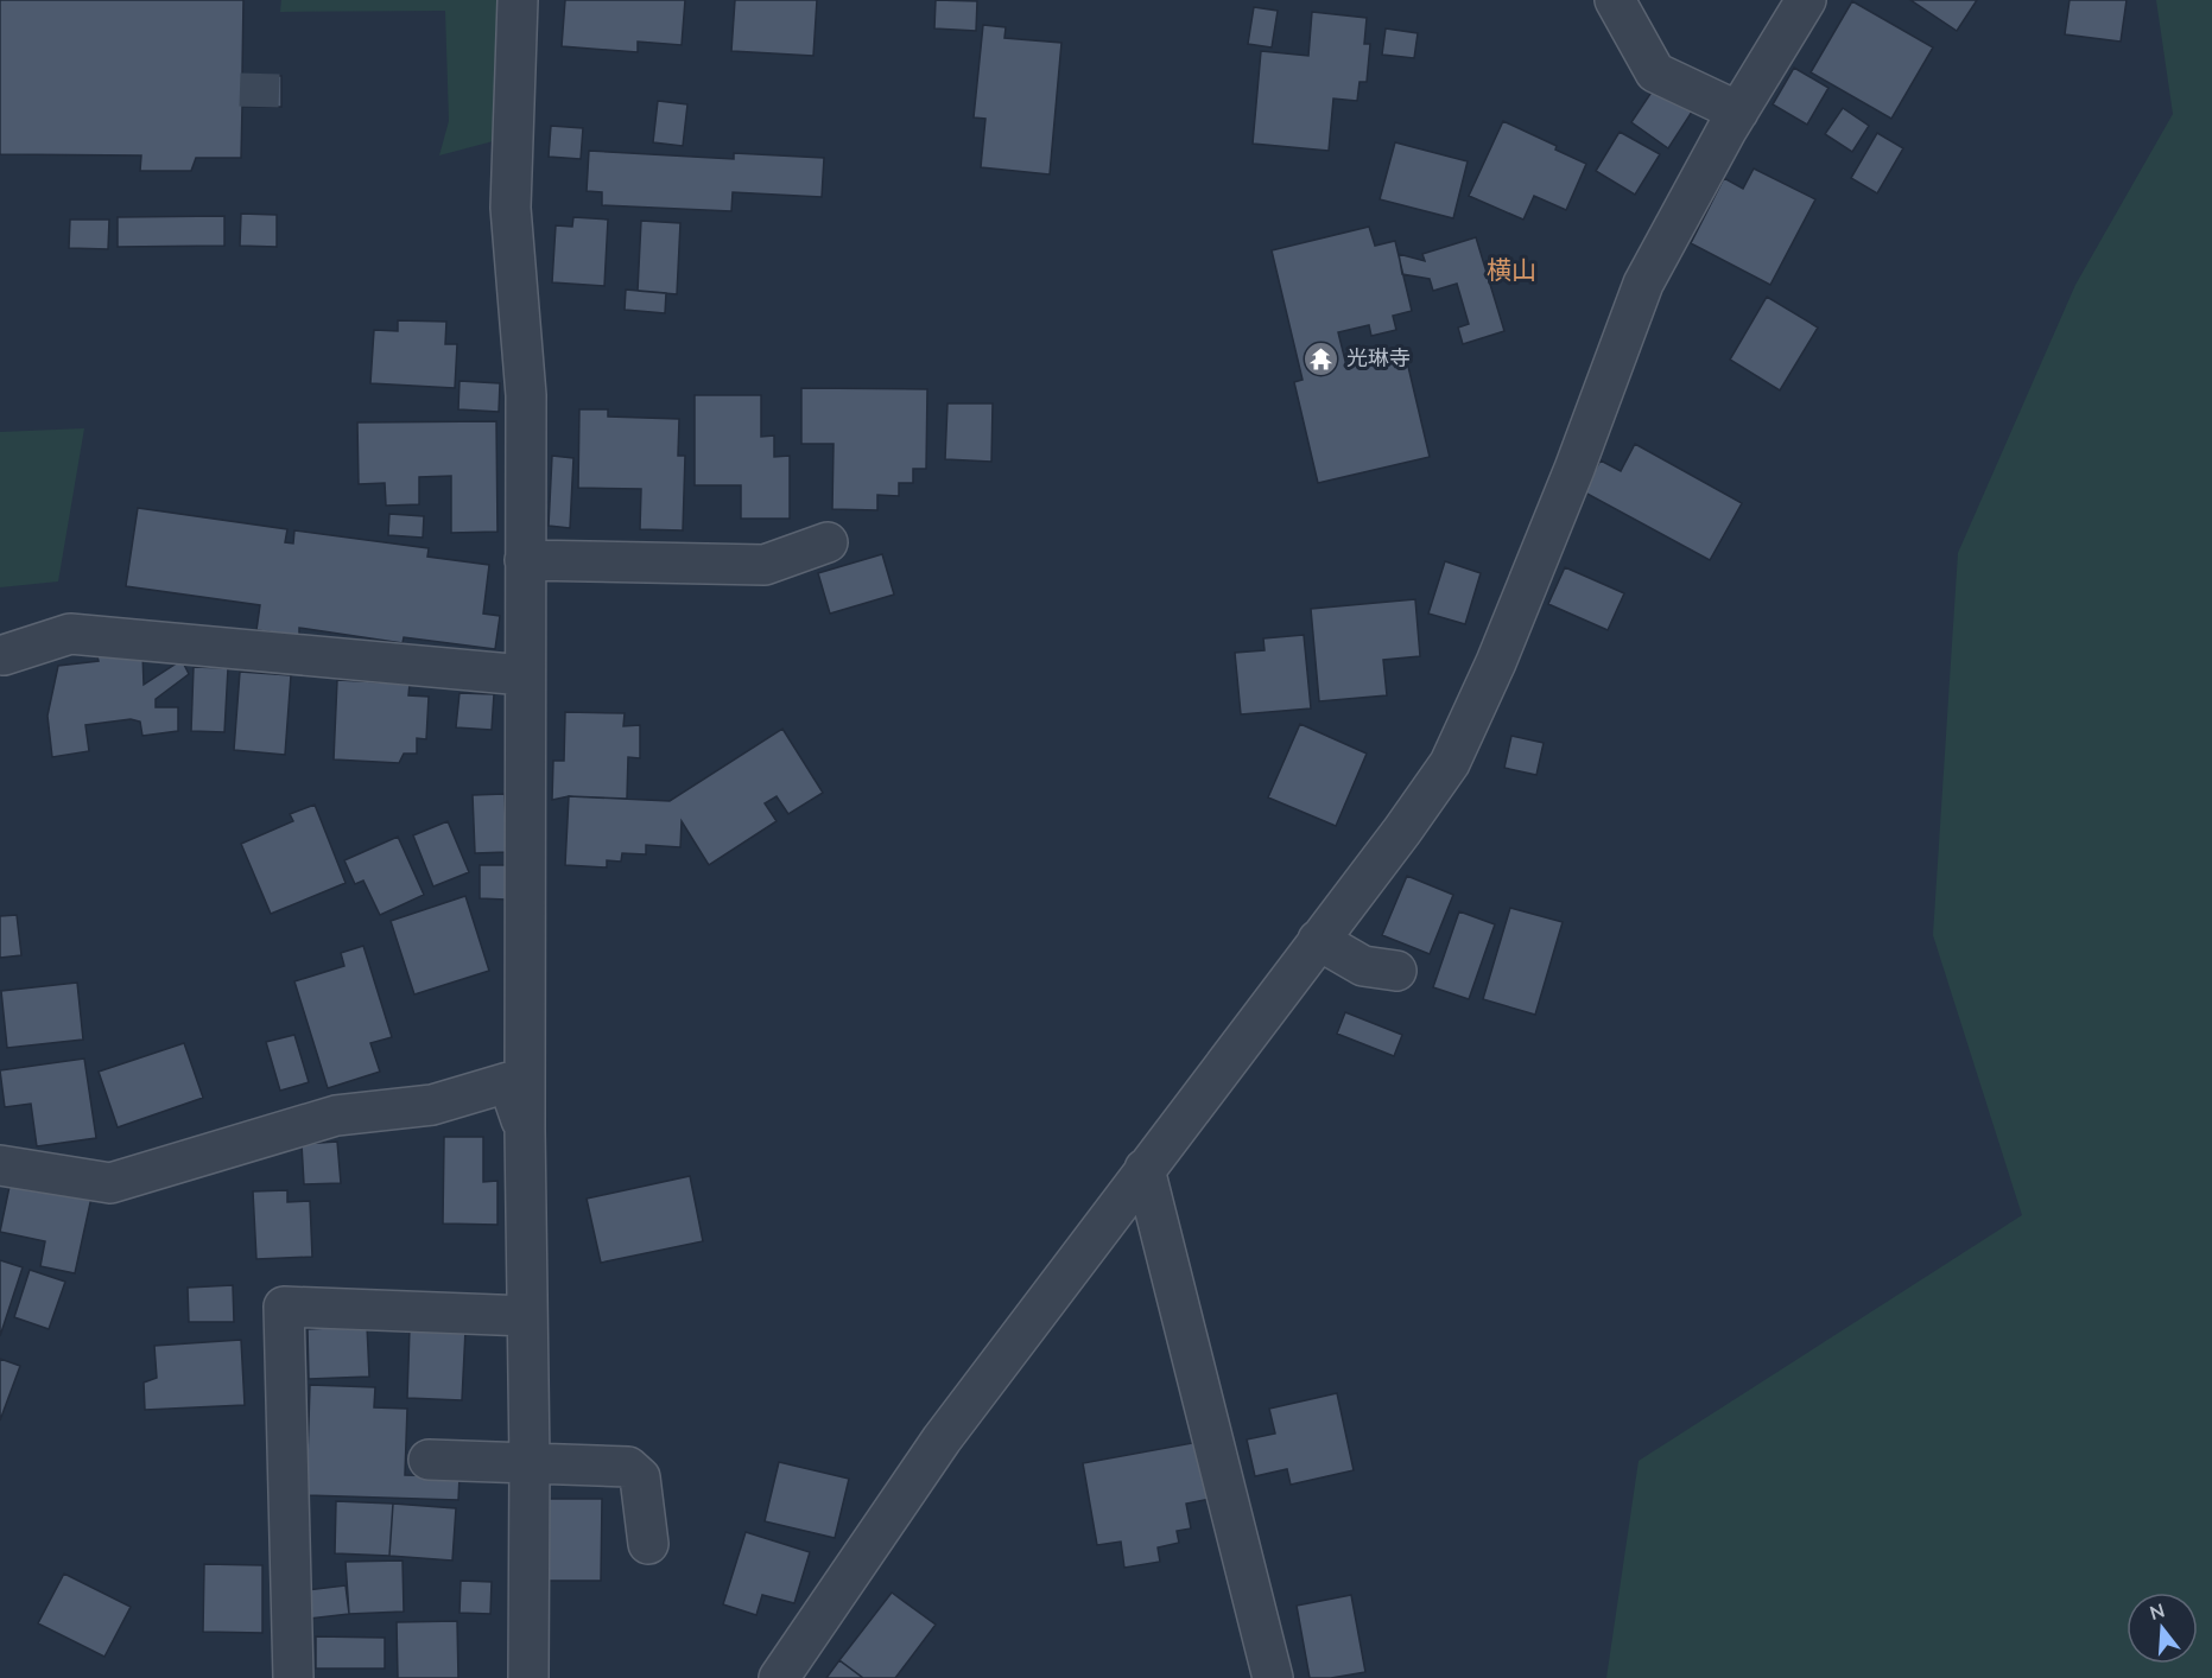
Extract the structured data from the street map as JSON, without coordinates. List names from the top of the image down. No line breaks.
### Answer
{"districts":["横山"],"places":{"temple":["光琳寺"]},"north":"top"}
